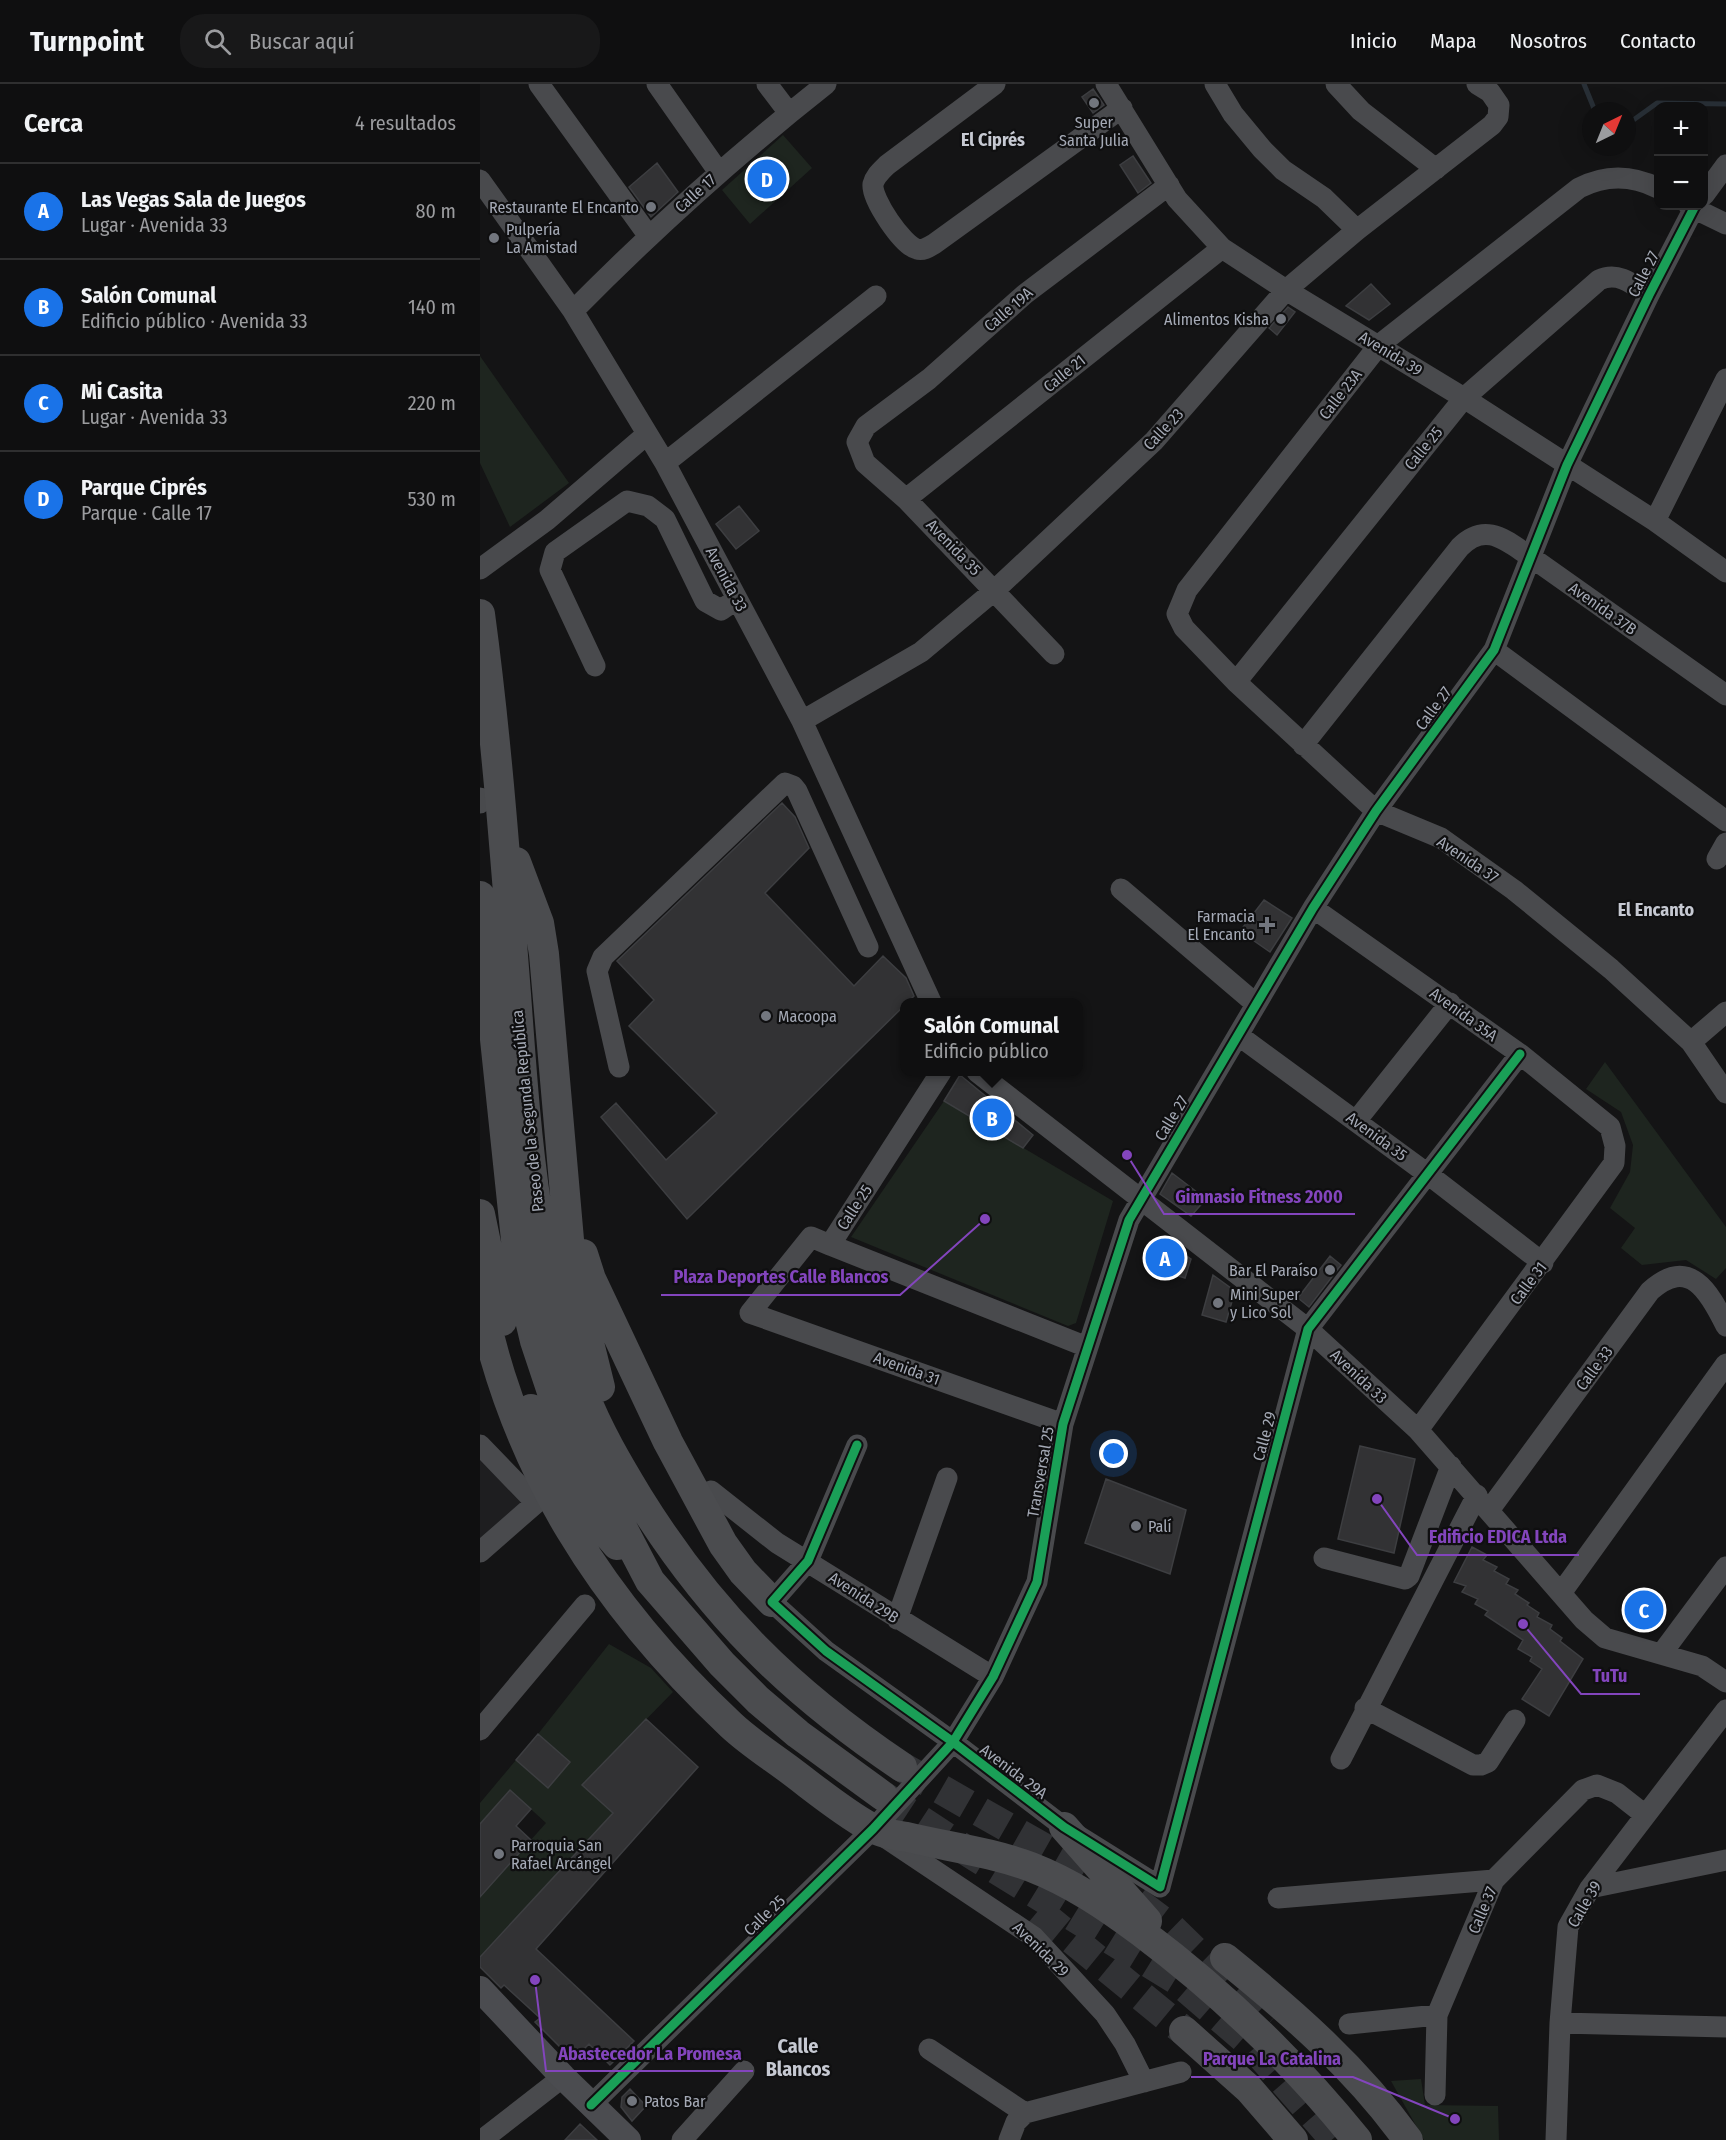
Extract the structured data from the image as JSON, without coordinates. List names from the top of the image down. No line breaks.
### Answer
{"streets":{"highway":["Paseo de la Segunda República"],"street":["Calle 17","Calle 27","Calle 19A","Avenida 39","Calle 21","Calle 23A","Calle 23","Calle 25","Avenida 35","Avenida 33","Avenida 37B","Avenida 37","Avenida 35A","Calle 31","Avenida 31","Calle 33","Calle 29","Transversal 25","Avenida 29B","Avenida 29A","Calle 39","Calle 37","Avenida 29"]},"crossings":[["Calle 17","Avenida 33"],["Calle 27","Avenida 39"],["Calle 27","Calle 25"],["Calle 27","Avenida 35"],["Calle 27","Avenida 33"],["Calle 27","Avenida 37B"],["Calle 27","Avenida 37"],["Calle 27","Avenida 35A"],["Calle 27","Transversal 25"],["Calle 19A","Avenida 39"],["Calle 19A","Avenida 35"],["Avenida 39","Calle 21"],["Avenida 39","Calle 23A"],["Avenida 39","Calle 23"],["Avenida 39","Calle 25"],["Calle 21","Avenida 35"],["Calle 23A","Avenida 37"],["Calle 23","Avenida 35"],["Calle 23","Avenida 33"],["Calle 25","Avenida 37"],["Calle 25","Avenida 31"],["Calle 25","Transversal 25"],["Calle 25","Avenida 29A"],["Calle 25","Avenida 29"],["Avenida 35","Calle 31"],["Avenida 35","Calle 29"],["Avenida 33","Calle 31"],["Avenida 33","Calle 33"],["Avenida 33","Calle 29"],["Avenida 33","Transversal 25"],["Avenida 37B","Avenida 37"],["Avenida 35A","Calle 31"],["Avenida 35A","Calle 29"],["Avenida 31","Transversal 25"],["Calle 29","Avenida 29A"],["Transversal 25","Avenida 29B"],["Transversal 25","Avenida 29A"],["Calle 39","Calle 37"]],"districts":["El Ciprés","El Encanto","Calle Blancos"],"places":{"other":["Super Santa Julia","Restaurante El Encanto","Pulpería La Amistad","Alimentos Kisha","Macoopa","Gimnasio Fitness 2000","Plaza Deportes Calle Blancos","Bar El Paraíso","Mini Super y Lico Sol","Edificio EDICA Ltda","Palí","TuTu","Parroquia San Rafael Arcángel","Abastecedor La Promesa","Patos Bar","Parque La Catalina"],"health":["Farmacia El Encanto"]},"north":"top right","page":{"header":"Turnpoint","search":"Buscar aquí","nav":["Inicio","Mapa","Nosotros","Contacto"],"heading":["Cerca","4 resultados"],"map_buttons":["+","−"],"pins":["D","B","A","C"],"list":[{"mark":"A","name":"Las Vegas Sala de Juegos","note":"Lugar · Avenida 33","value":"80 m"},{"mark":"B","name":"Salón Comunal","note":"Edificio público · Avenida 33","value":"140 m"},{"mark":"C","name":"Mi Casita","note":"Lugar · Avenida 33","value":"220 m"},{"mark":"D","name":"Parque Ciprés","note":"Parque · Calle 17","value":"530 m"}],"popup":["Salón Comunal","Edificio público"]}}
